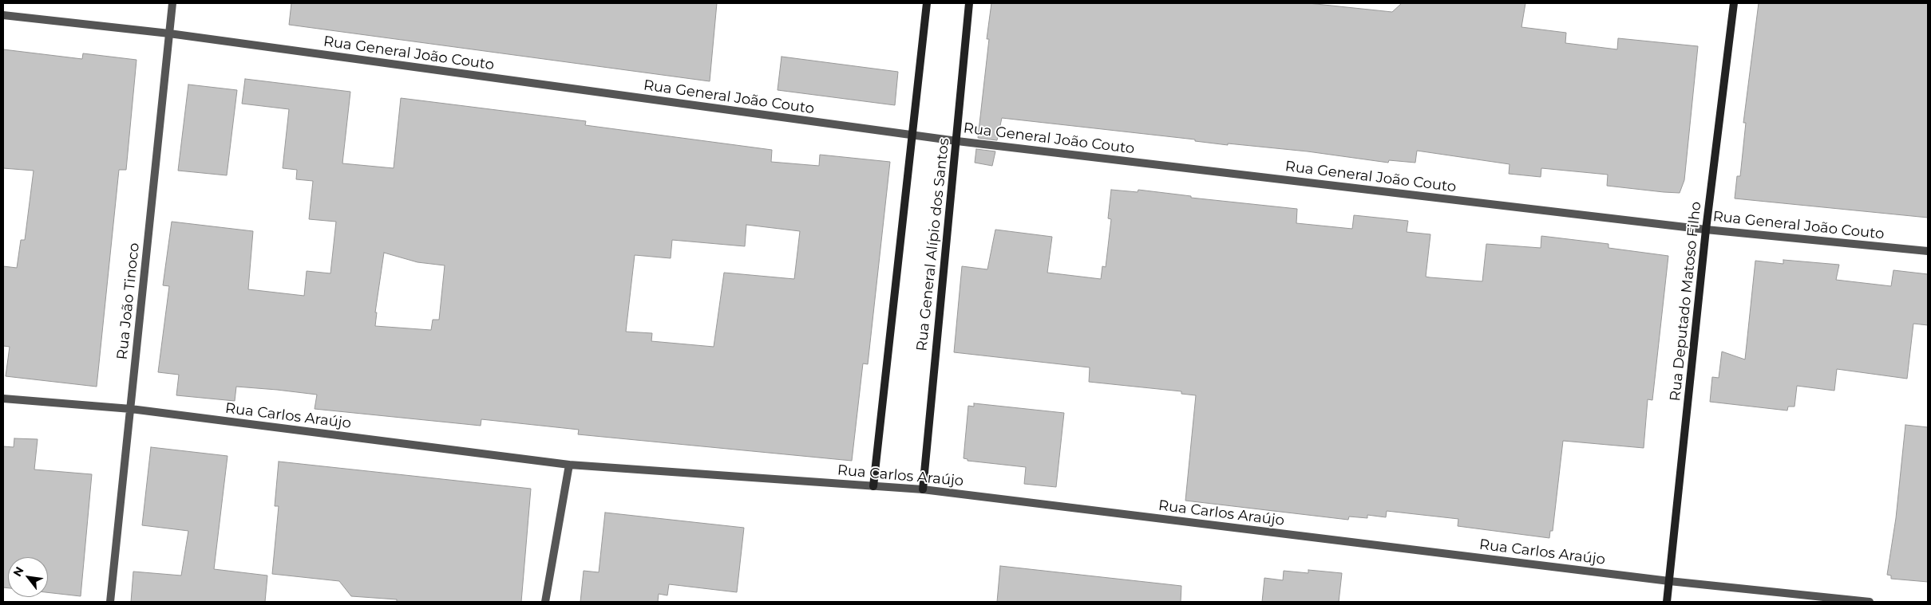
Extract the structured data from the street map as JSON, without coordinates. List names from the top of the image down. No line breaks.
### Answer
{"streets":{"street":["Rua General João Couto","Rua General Alípio dos Santos","Rua João Tinoco","Rua Deputado Matoso Filho","Rua Carlos Araújo"]},"crossings":[["Rua General João Couto","Rua General Alípio dos Santos"],["Rua General João Couto","Rua João Tinoco"],["Rua General João Couto","Rua Deputado Matoso Filho"],["Rua General Alípio dos Santos","Rua Carlos Araújo"],["Rua João Tinoco","Rua Carlos Araújo"],["Rua Deputado Matoso Filho","Rua Carlos Araújo"]],"north":"top left"}
